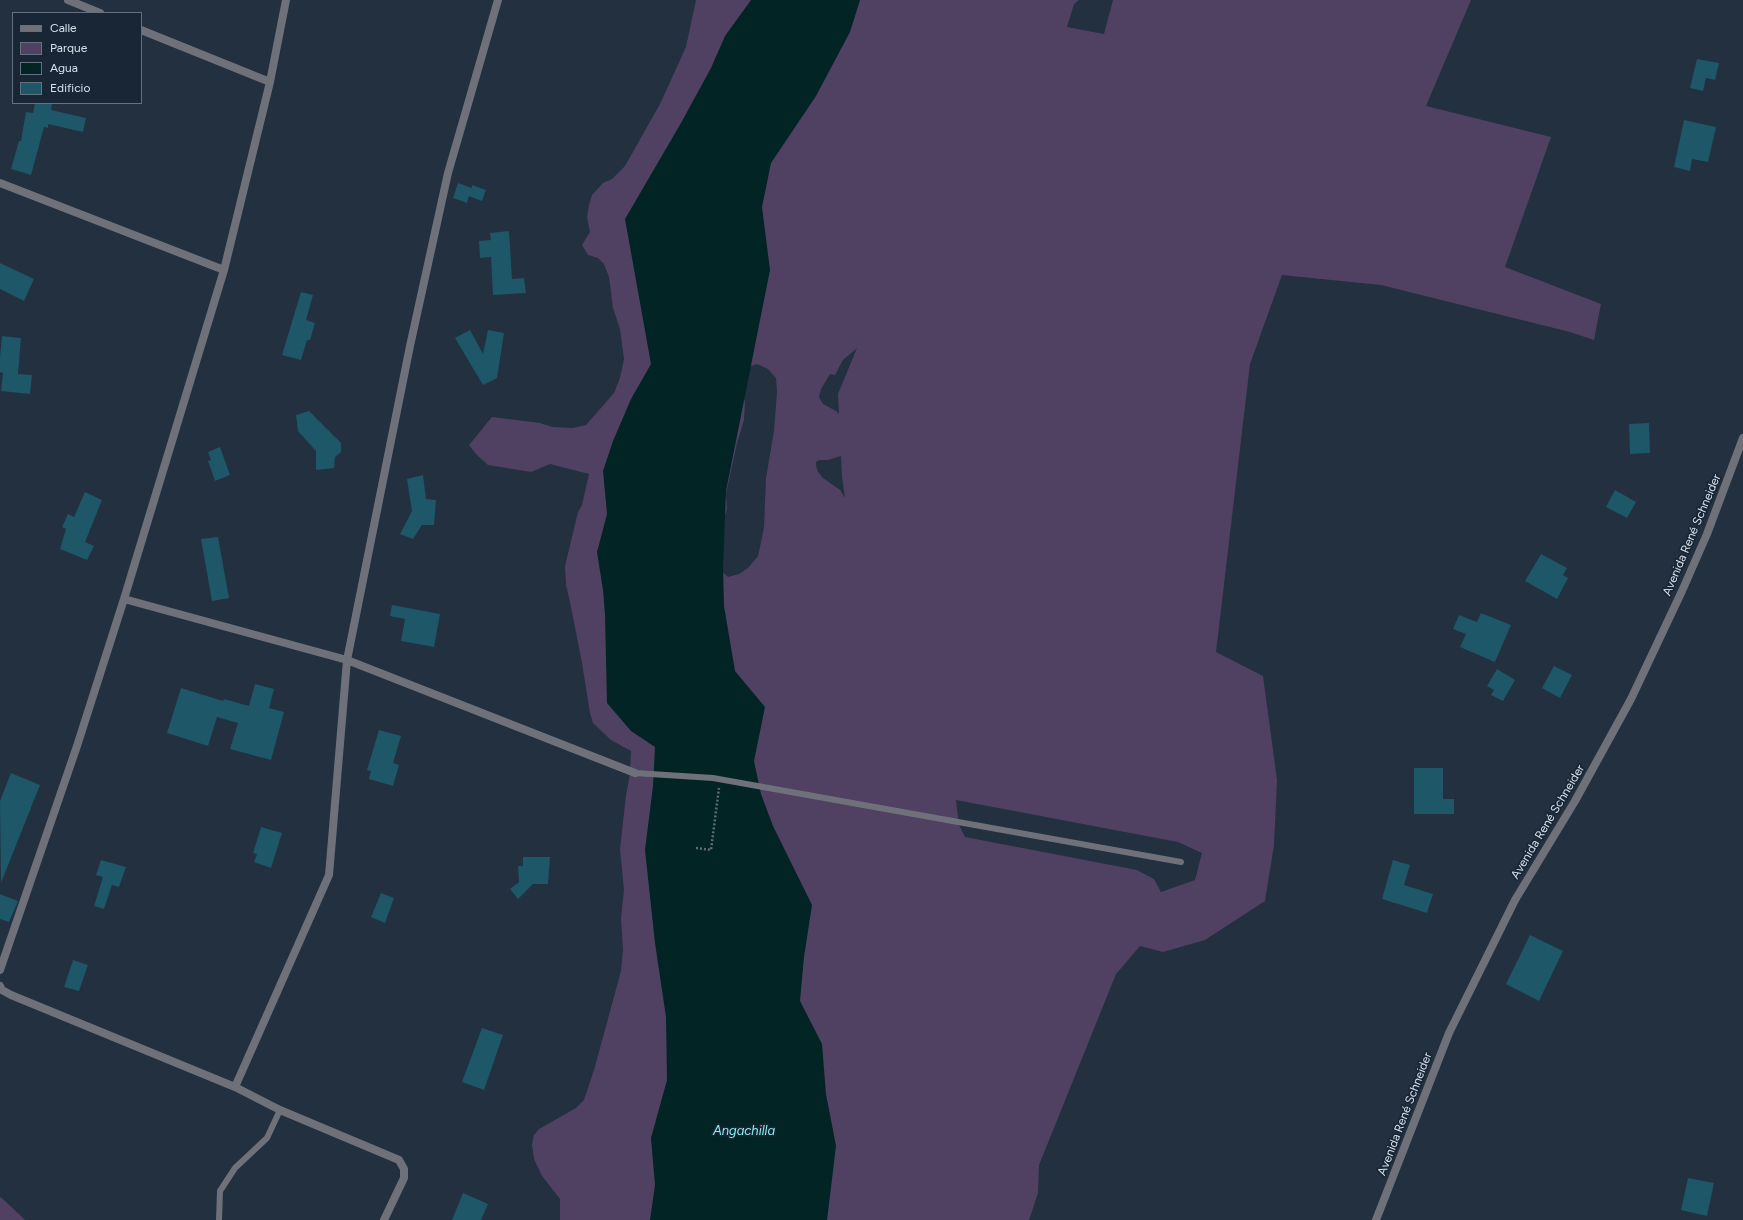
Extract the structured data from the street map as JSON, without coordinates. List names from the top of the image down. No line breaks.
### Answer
{"streets":{"street":["Avenida René Schneider"]},"water":["Angachilla"],"legend":["Calle","Parque","Agua","Edificio"]}
